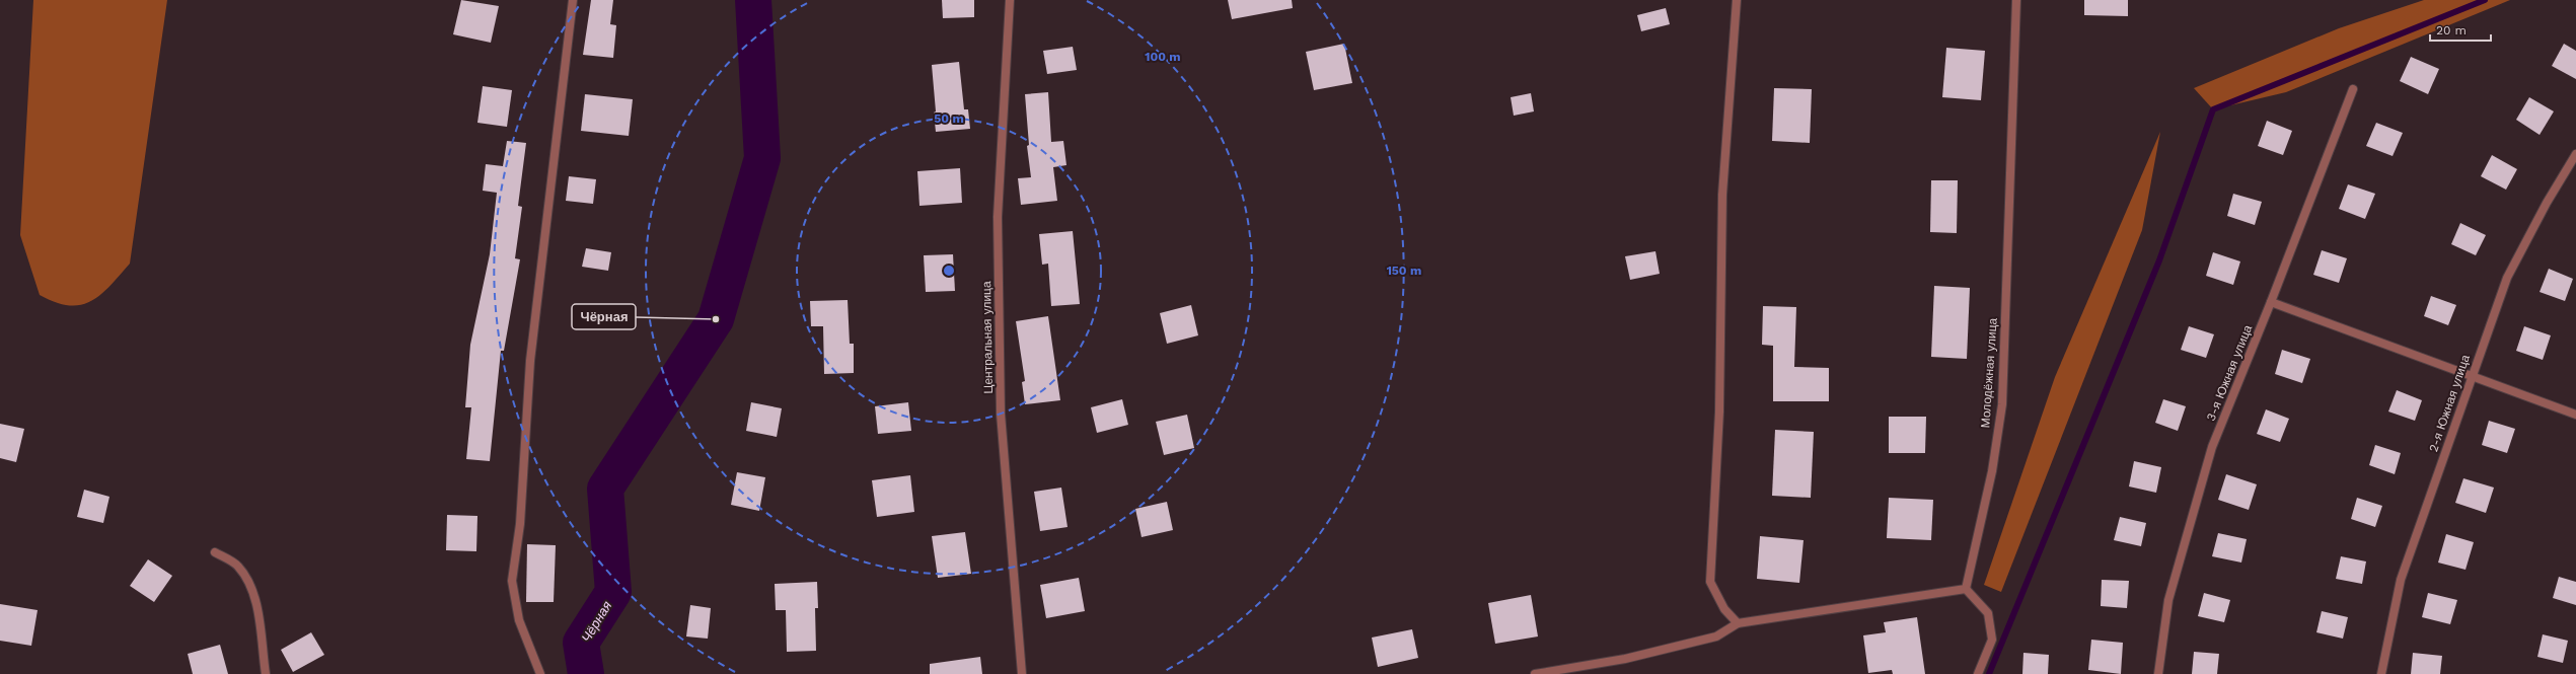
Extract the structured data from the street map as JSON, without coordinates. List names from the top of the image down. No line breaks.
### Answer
{"streets":{"street":["Центральная улица","Молодёжная улица","3-я Южная улица","2-я Южная улица"]},"water":["Чёрная"],"places":["Чёрная"],"scale_bar":"20 m","rings":["100 m","50 m","150 m"]}
